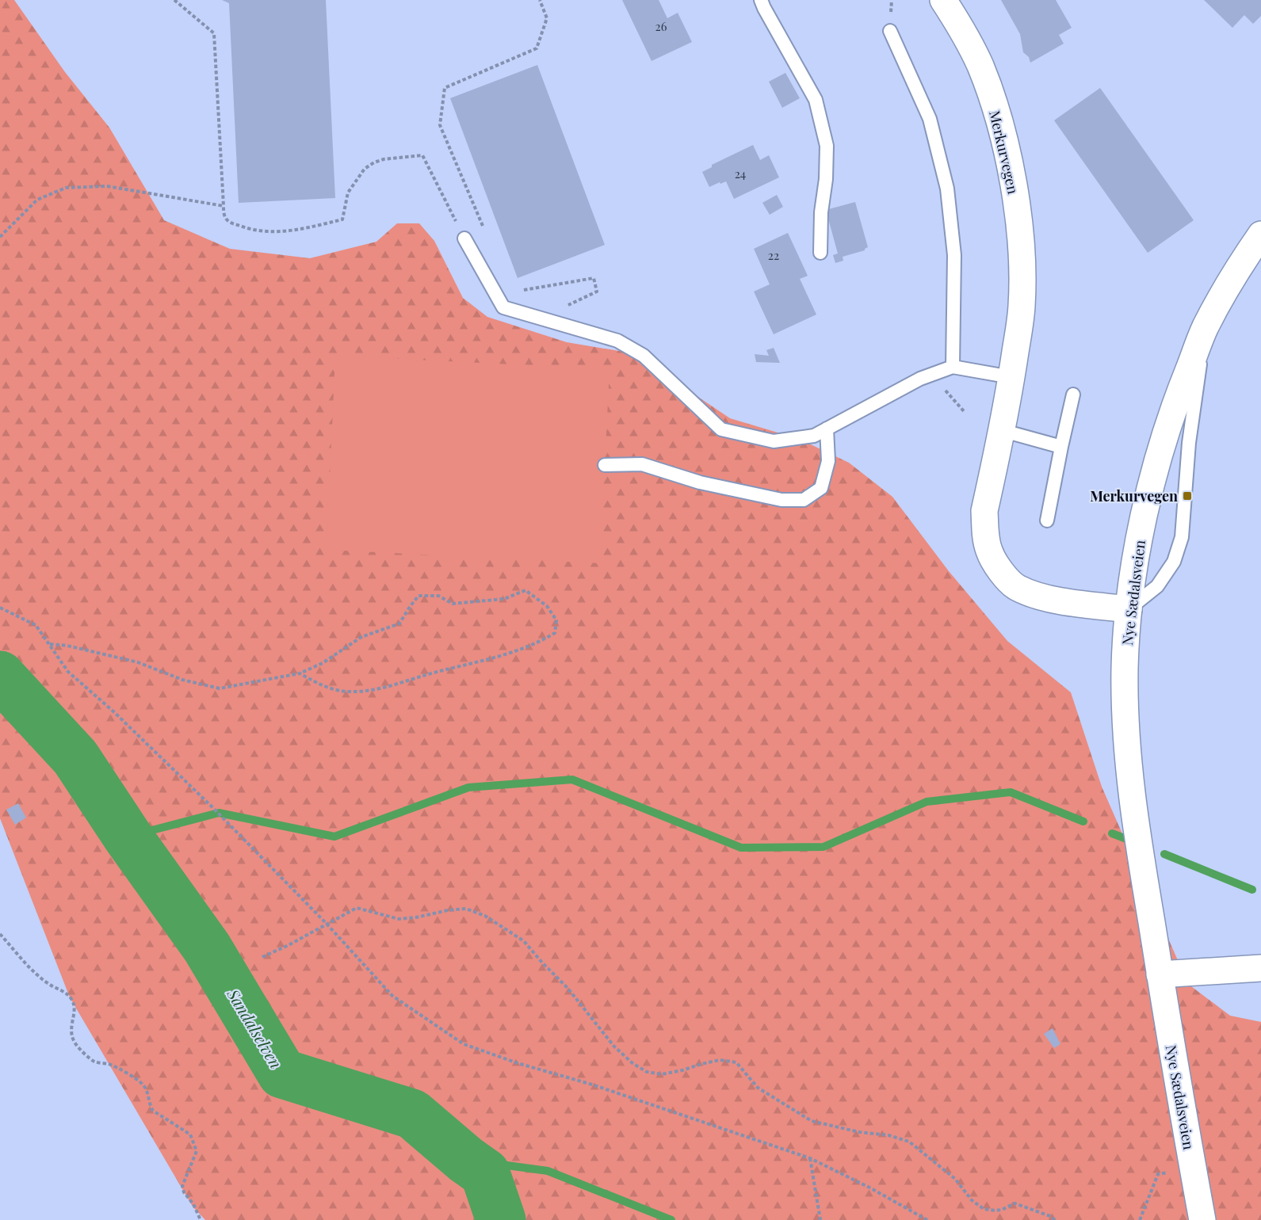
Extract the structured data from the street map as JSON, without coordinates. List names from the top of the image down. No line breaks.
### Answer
{"streets":{"main road":["Merkurvegen","Nye Sædalsveien"]},"crossings":[["Merkurvegen","Nye Sædalsveien"]],"water":["Sandalselven"],"places":{"transit":["Merkurvegen"]},"house_numbers":["26","24","22"]}
